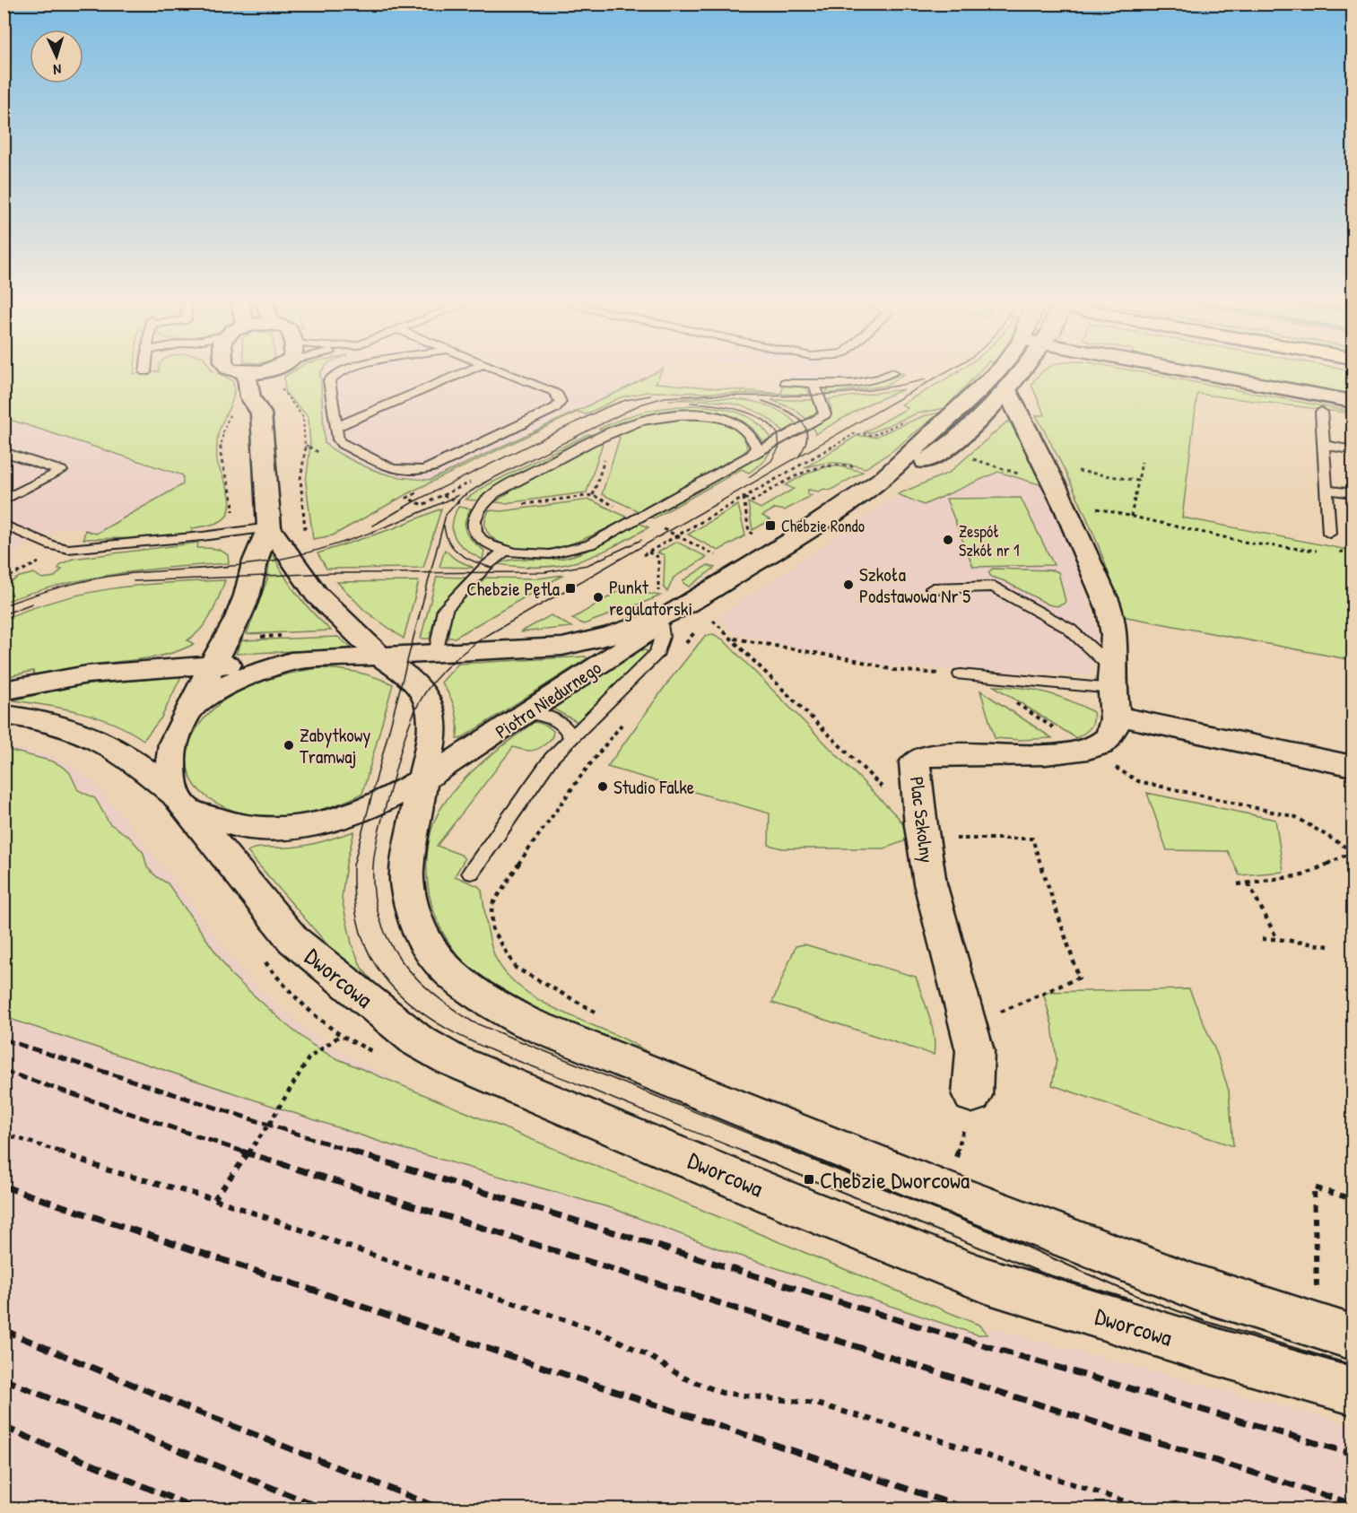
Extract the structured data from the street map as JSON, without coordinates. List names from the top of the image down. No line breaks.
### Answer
{"streets":{"main road":["Piotra Niedurnego","Plac Szkolny","Dworcowa"]},"crossings":[["Piotra Niedurnego","Plac Szkolny"],["Piotra Niedurnego","Dworcowa"]],"places":{"transit":["Chebzie Rondo","Chebzie Pętla","Chebzie Dworcowa"],"other":["Zespół Szkół nr 1","Szkoła Podstawowa Nr 5","Punkt regulatorski","Zabytkowy Tramwaj","Studio Falke"]},"north":"bottom"}
